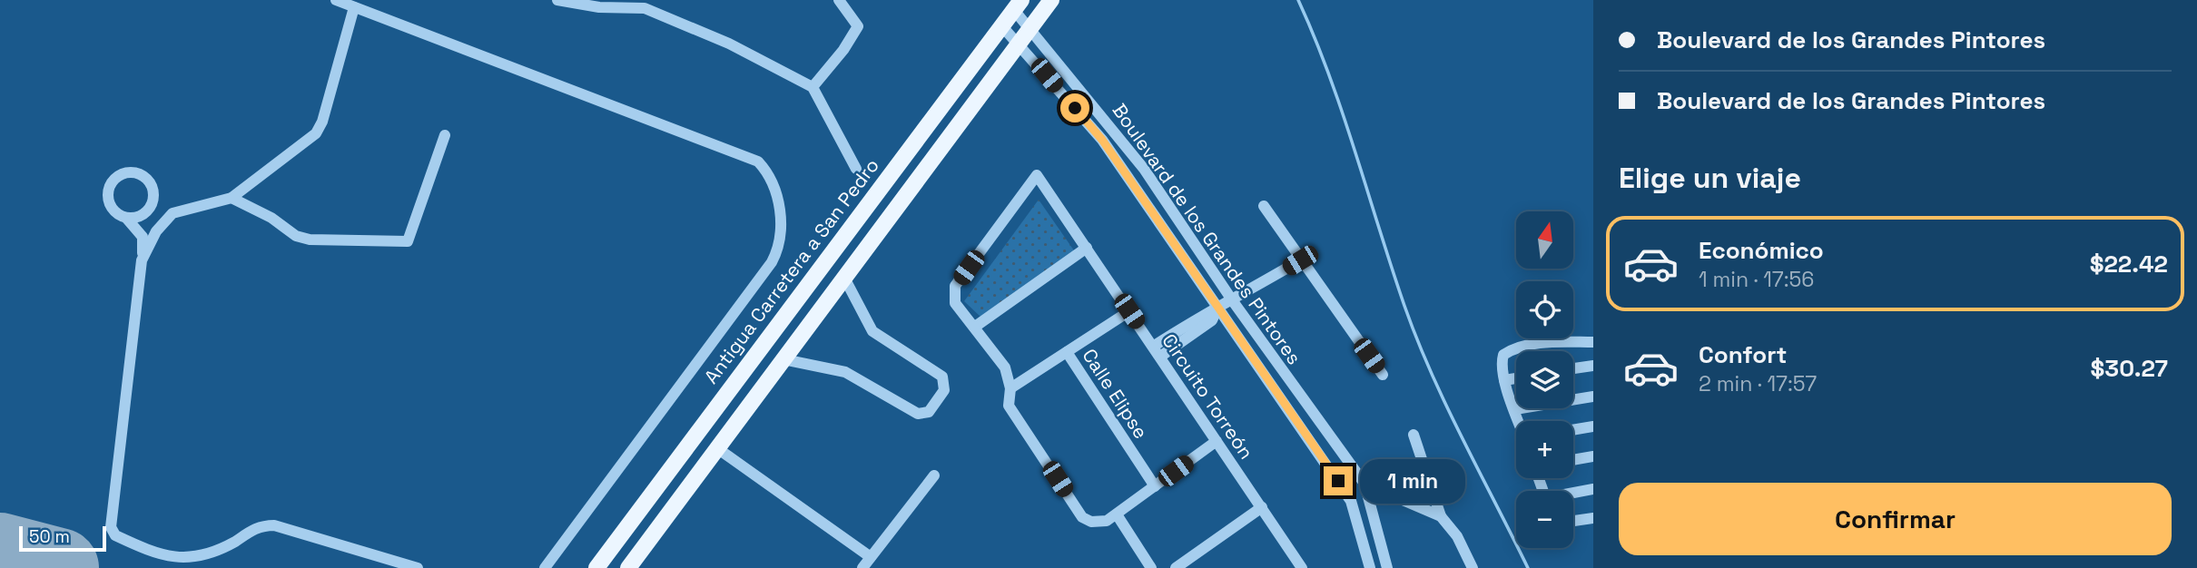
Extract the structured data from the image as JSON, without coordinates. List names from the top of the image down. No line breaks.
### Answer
{"streets":{"main road":["Antigua Carretera a San Pedro"],"street":["Boulevard de los Grandes Pintores","Calle Elipse","Circuito Torreón"]},"crossings":[["Boulevard de los Grandes Pintores","Antigua Carretera a San Pedro"]],"scale_bar":"50 m","north":"top","page":{"banner":["Boulevard de los Grandes Pintores","Boulevard de los Grandes Pintores"],"heading":"Elige un viaje","map_buttons":["+","−"],"list":[{"name":"Económico","note":"1 min · 17:56","value":"$22.42"},{"name":"Confort","note":"2 min · 17:57","value":"$30.27"}],"bubble":"1 min","buttons":"Confirmar","scale":"50 m"}}
